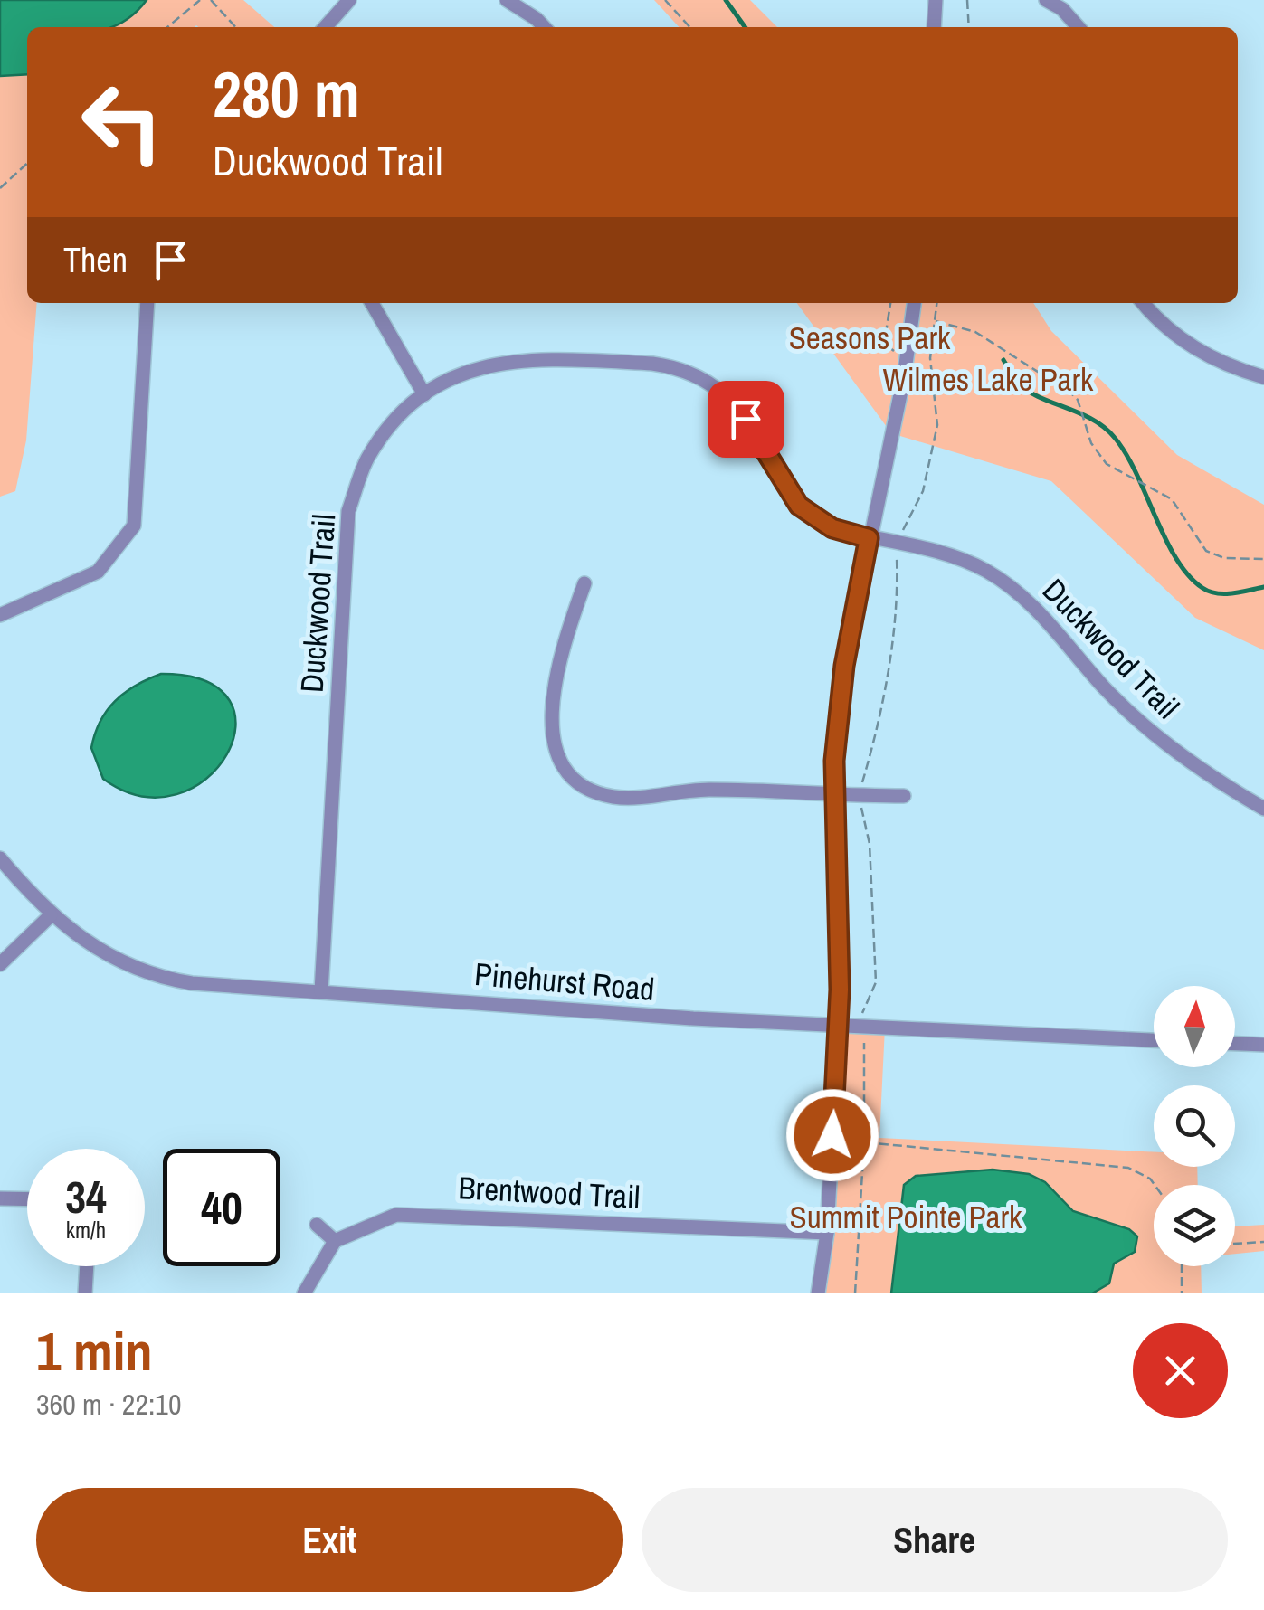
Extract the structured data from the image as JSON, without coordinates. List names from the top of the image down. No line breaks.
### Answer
{"streets":{"street":["Duckwood Trail","Pinehurst Road","Brentwood Trail"]},"crossings":[["Duckwood Trail","Pinehurst Road"]],"parks":["Seasons Park","Wilmes Lake Park","Summit Pointe Park"],"north":"top","page":{"turn":["280 m","Duckwood Trail"],"then":"Then","speed":"34 km/h","limit":"40","heading":["1 min","360 m · 22:10"],"buttons":["Exit","Share"]}}
